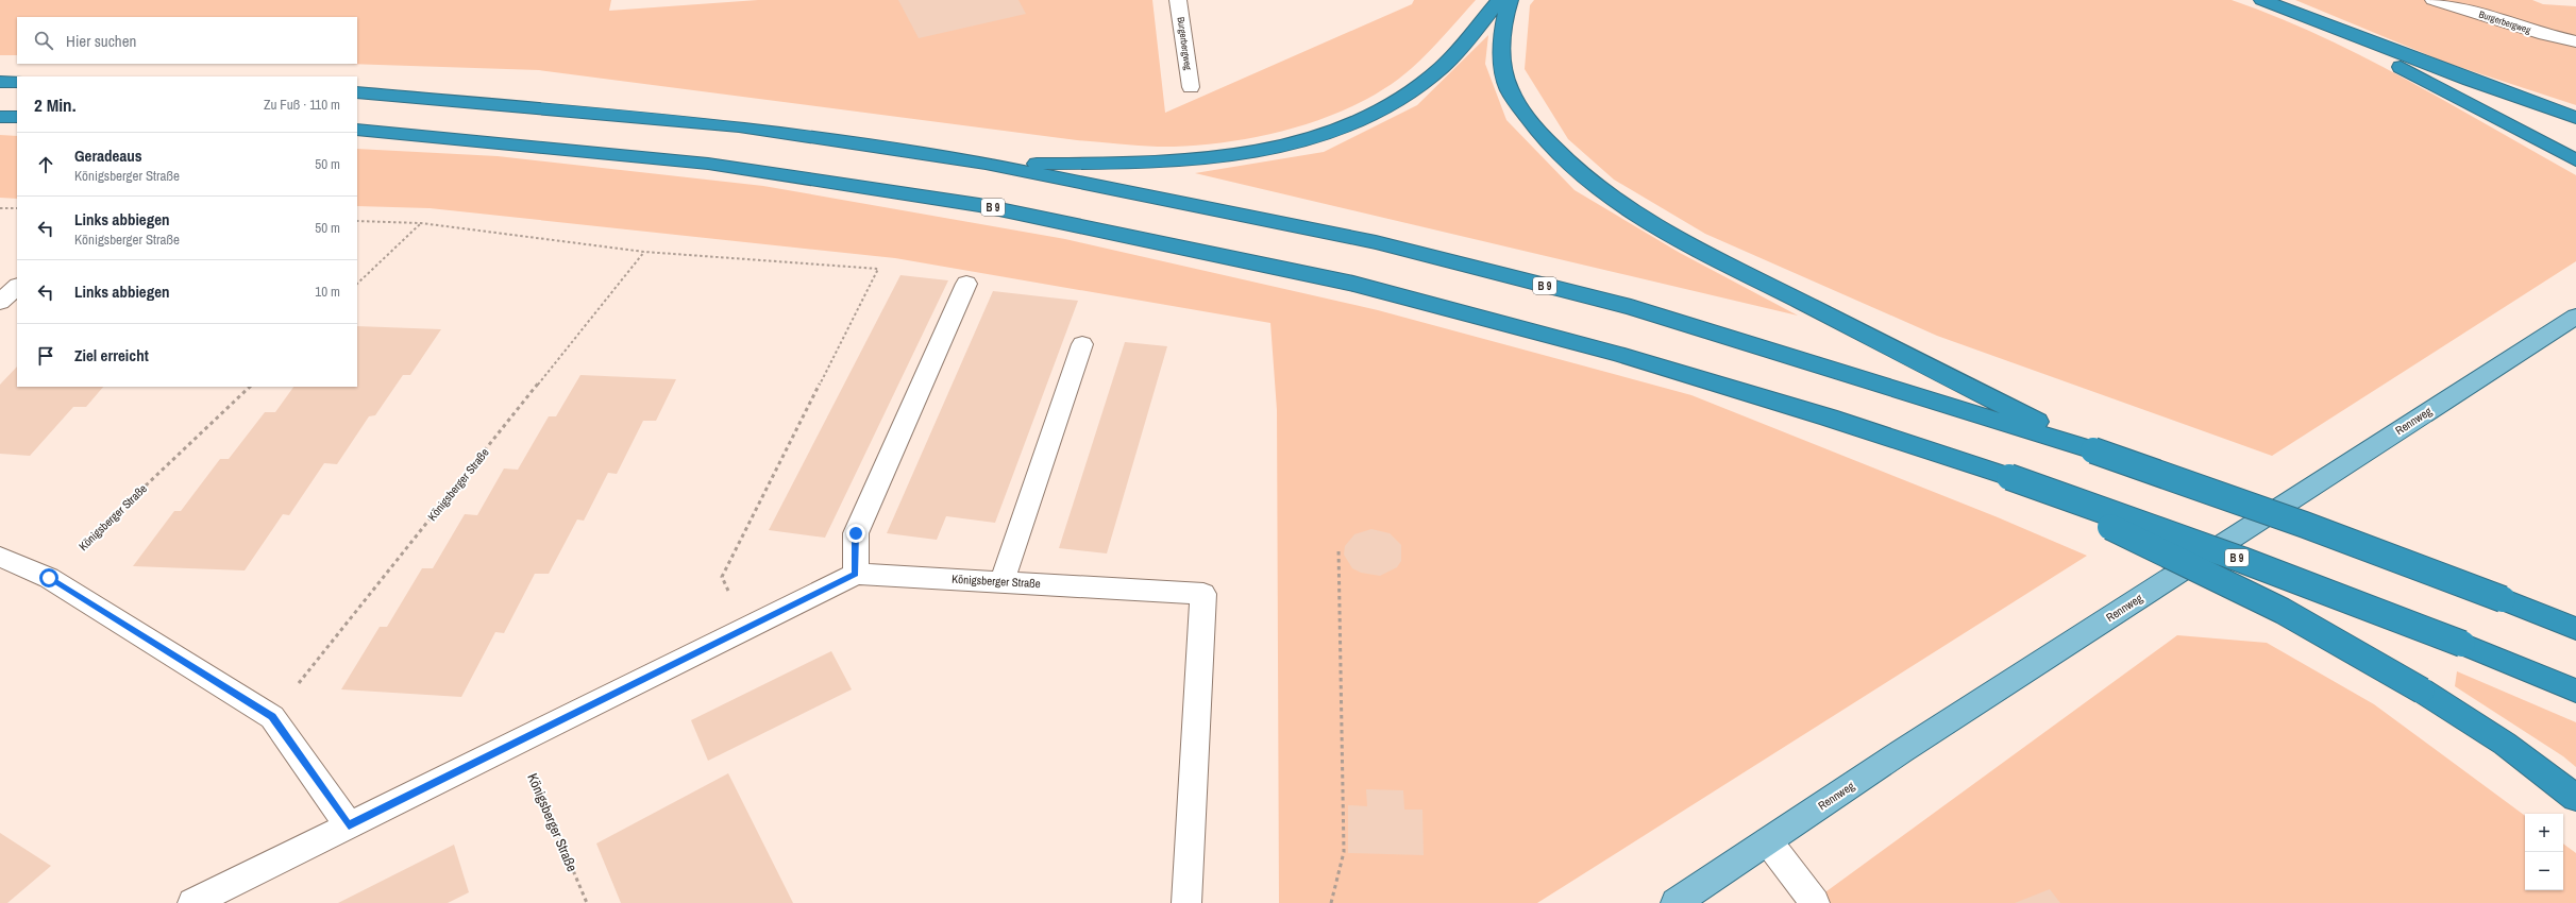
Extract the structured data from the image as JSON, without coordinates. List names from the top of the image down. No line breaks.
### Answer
{"streets":{"highway":["B 9"],"main road":["Rennweg"],"street":["Burgerbergweg","Königsberger Straße"]},"page":{"search":"Hier suchen","heading":["2 Min.","Zu Fuß · 110 m"],"list":[["Geradeaus","Königsberger Straße","50 m"],["Links abbiegen","Königsberger Straße","50 m"],["Links abbiegen","10 m"],"Ziel erreicht"],"map_buttons":["+","−"]}}
